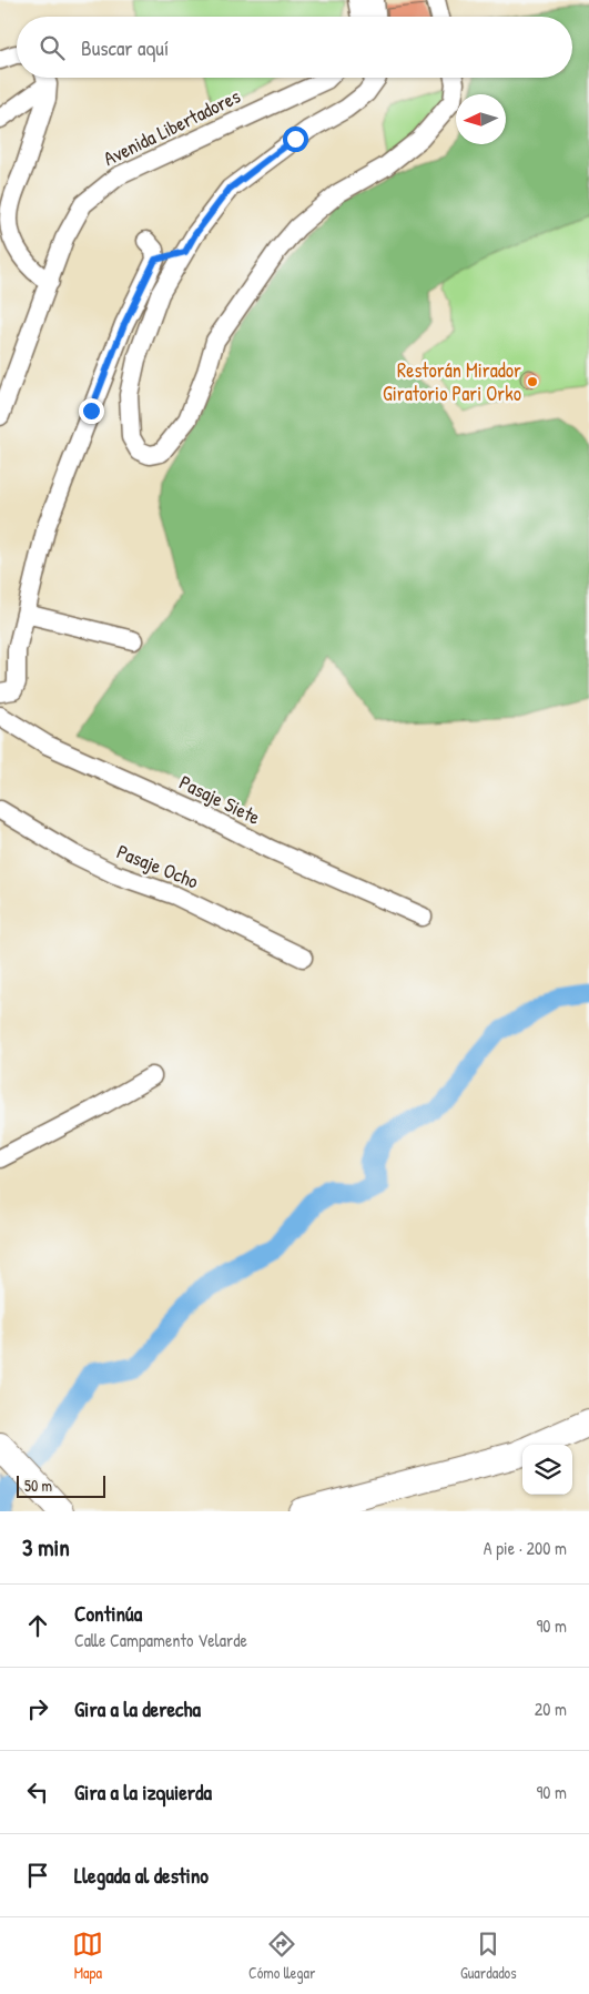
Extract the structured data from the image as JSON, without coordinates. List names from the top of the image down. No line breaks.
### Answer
{"streets":{"street":["Avenida Libertadores","Pasaje Siete","Pasaje Ocho"]},"places":["Restorán Mirador Giratorio Pari Orko"],"scale_bar":"50 m","north":"left","page":{"search":"Buscar aquí","scale":"50 m","heading":["3 min","A pie · 200 m"],"list":[["Continúa","Calle Campamento Velarde","90 m"],["Gira a la derecha","20 m"],["Gira a la izquierda","90 m"],"Llegada al destino"],"nav":["Mapa","Cómo llegar","Guardados"]}}
